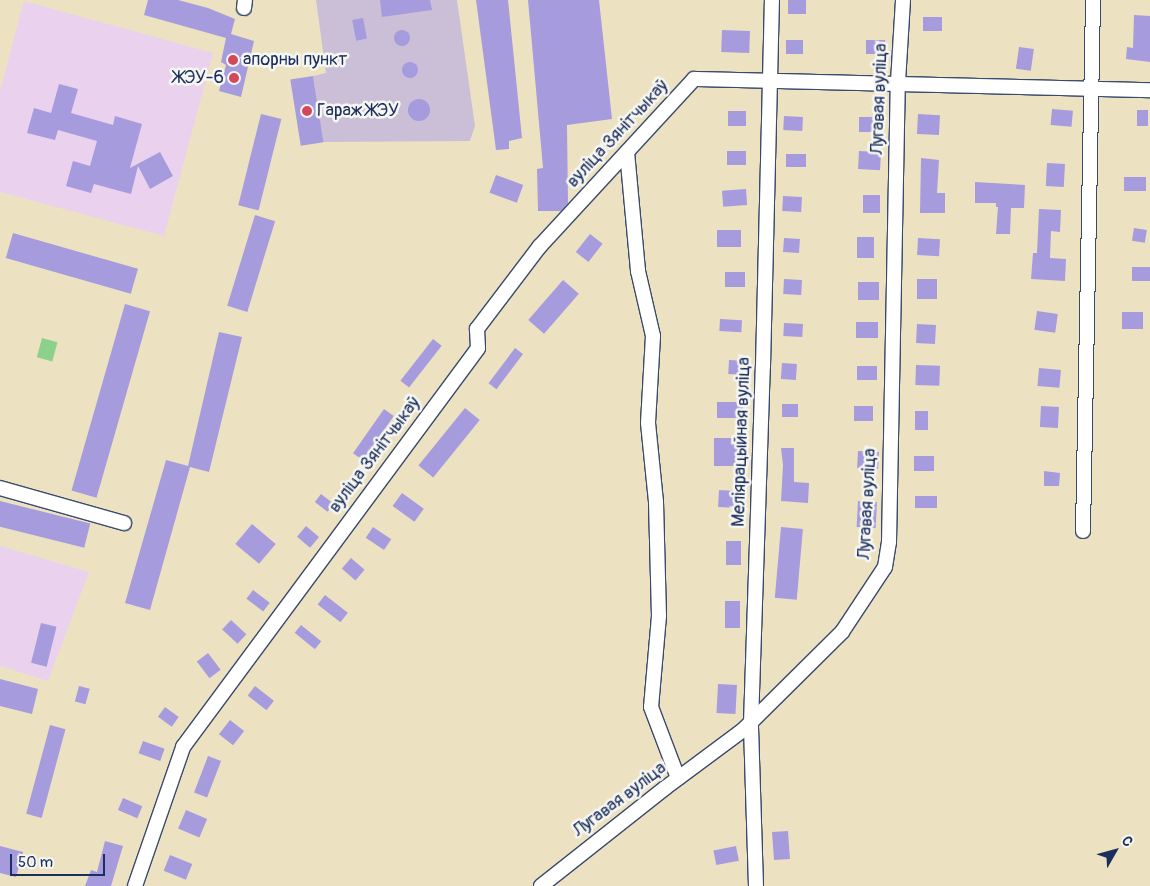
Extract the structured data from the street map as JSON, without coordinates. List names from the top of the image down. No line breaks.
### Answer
{"streets":{"street":["Лугавая вуліца","вуліца Зянітчыкаў","Меліярацыйная вуліца"]},"crossings":[["Лугавая вуліца","Меліярацыйная вуліца"],["вуліца Зянітчыкаў","Меліярацыйная вуліца"]],"places":["апорны пункт","ЖЭУ-6","Гараж ЖЭУ"],"scale_bar":"50 m","north":"top right"}
